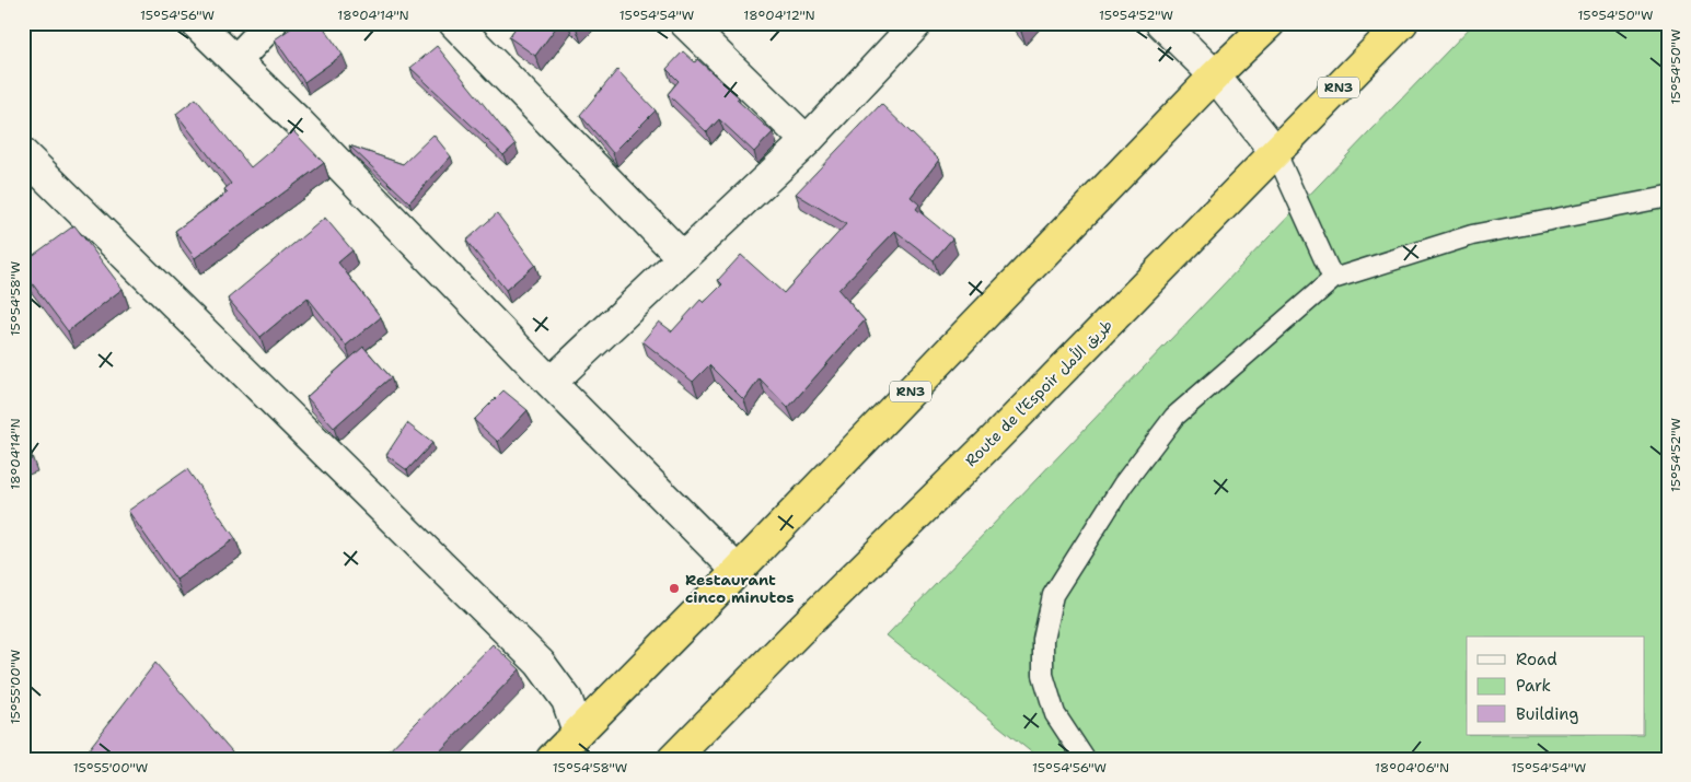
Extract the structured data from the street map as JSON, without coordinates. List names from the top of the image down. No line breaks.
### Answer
{"streets":{"highway":["RN3","Route de l’Espoir طريق الأمل"]},"places":["Restaurant cinco minutos"],"legend":["Road","Park","Building"],"coordinates":["15°54'56\"W","18°04'14\"N","15°54'54\"W","18°04'12\"N","15°54'52\"W","15°54'50\"W","15°54'58\"W","15°55'00\"W","18°04'06\"N"]}
